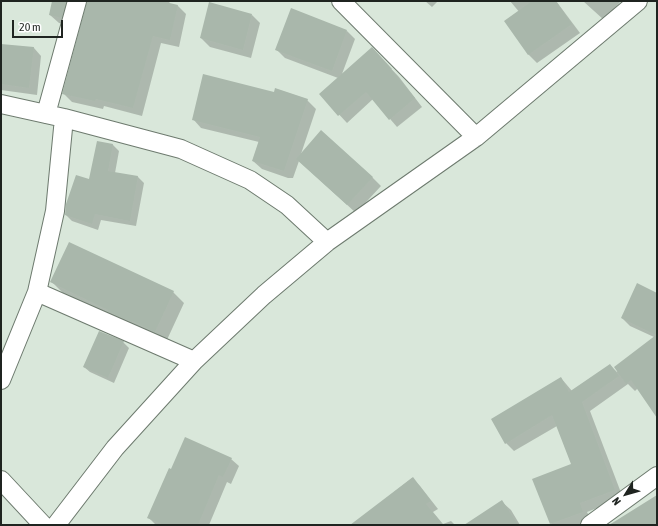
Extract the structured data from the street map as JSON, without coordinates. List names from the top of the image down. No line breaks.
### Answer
{"scale_bar":"20 m","north":"bottom left"}
